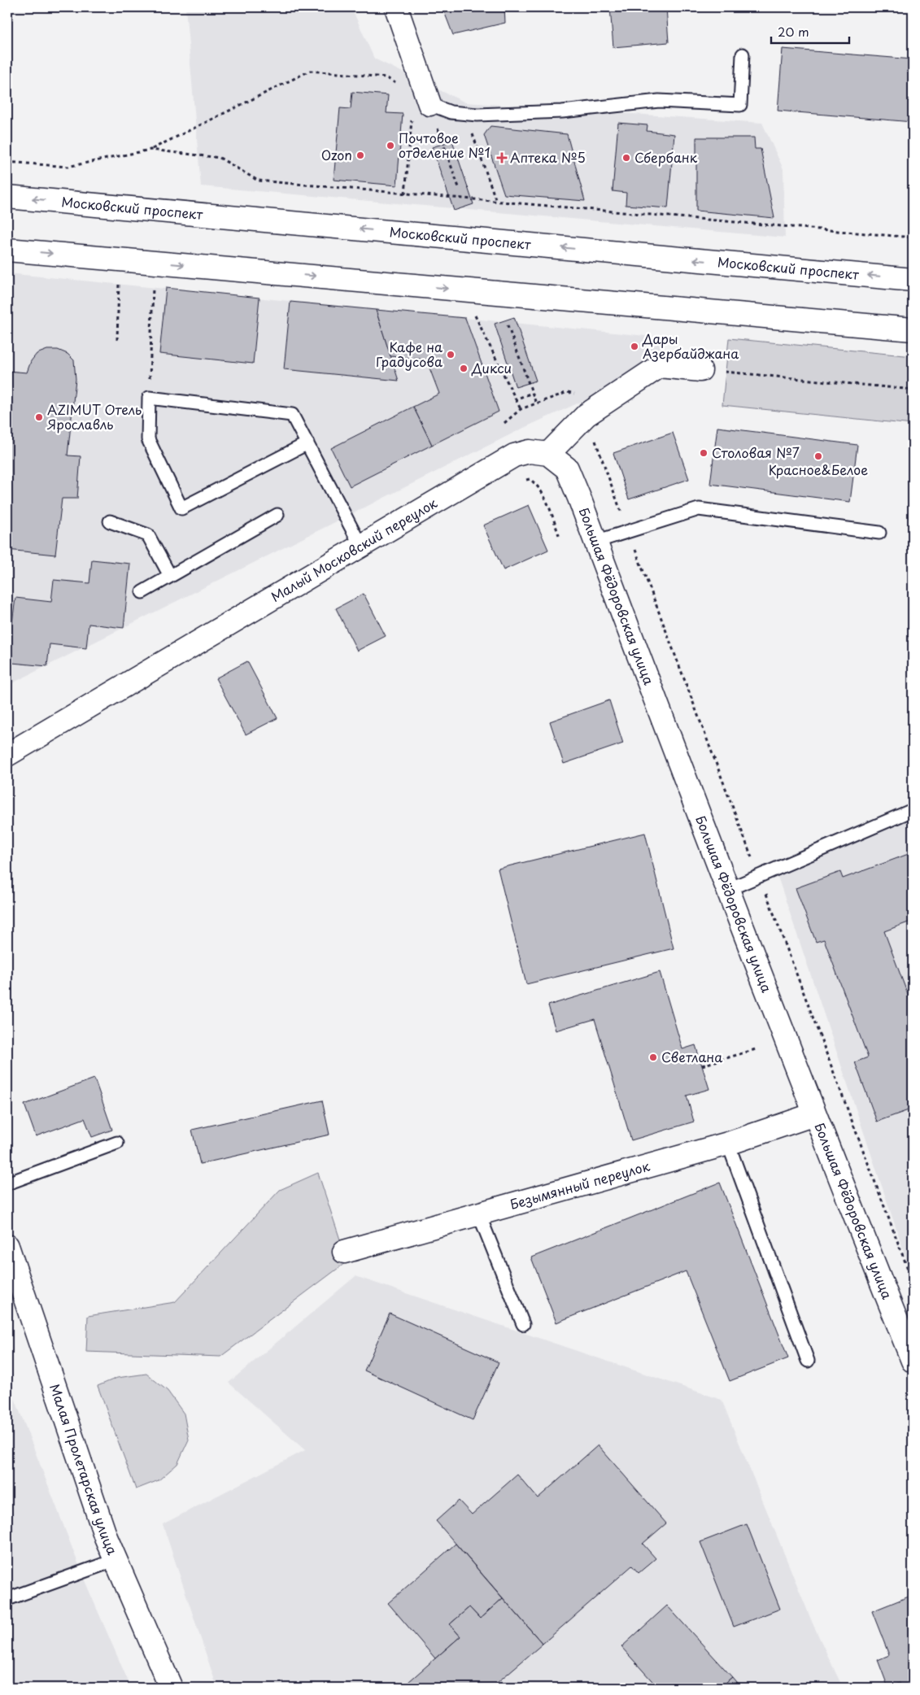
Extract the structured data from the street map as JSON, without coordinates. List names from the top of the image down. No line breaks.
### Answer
{"streets":{"street":["Московский проспект","Малый Московский переулок","Большая Фёдоровская улица","Безымянный переулок","Малая Пролетарская улица"]},"crossings":[["Малый Московский переулок","Большая Фёдоровская улица"],["Большая Фёдоровская улица","Безымянный переулок"]],"places":{"other":["Почтовое отделение №1","Ozon","Сбербанк","Дары Азербайджана","Кафе на Градусова","Дикси","AZIMUT Отель Ярославль","Столовая №7","Красное&Белое","Светлана"],"health":["Аптека №5"]},"scale_bar":"20 m"}
